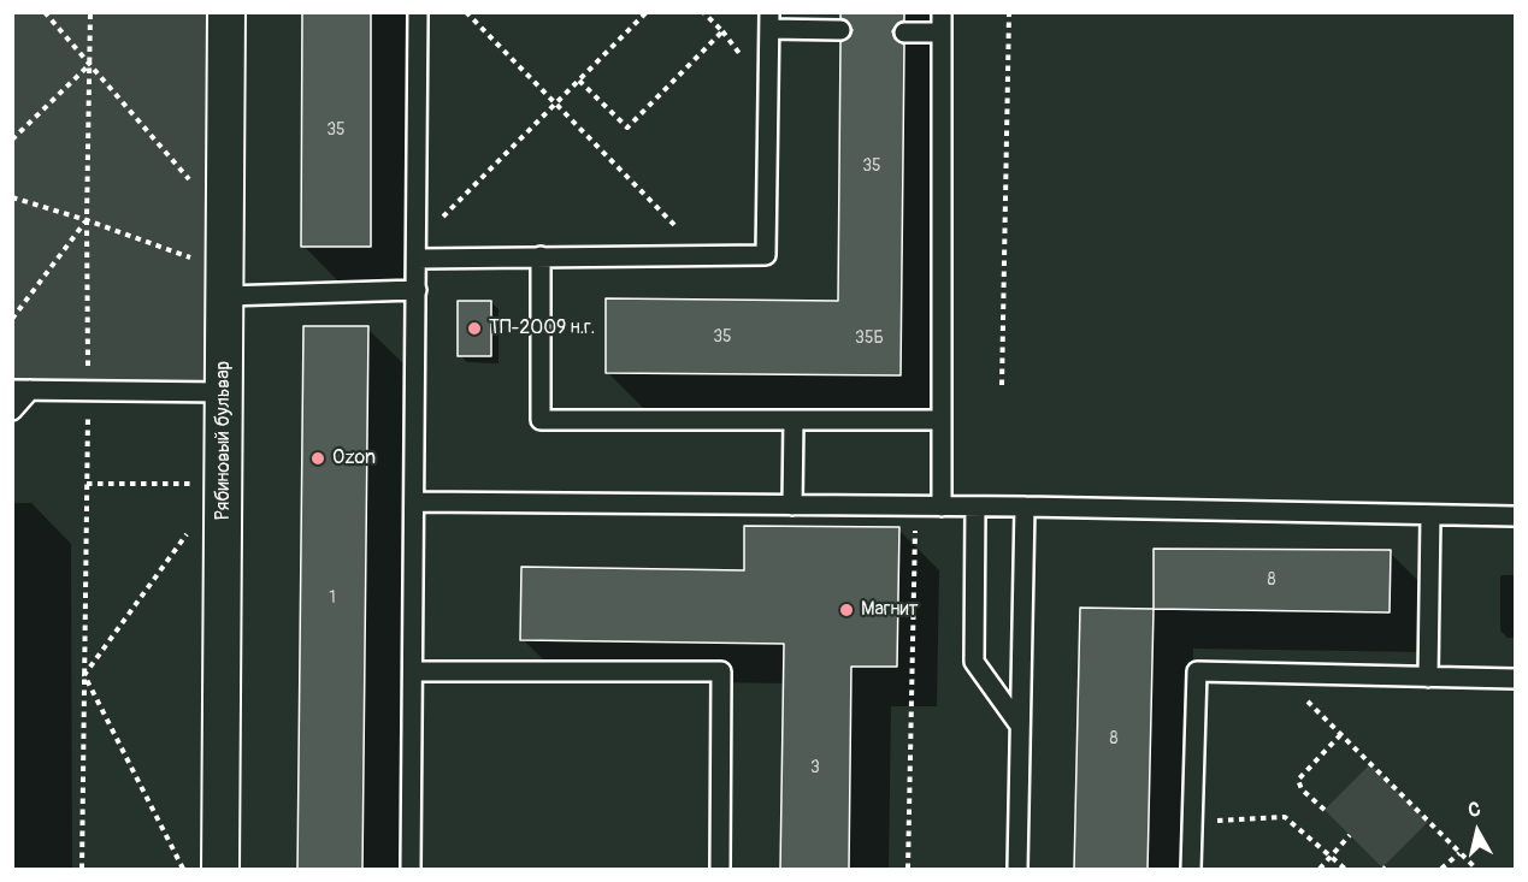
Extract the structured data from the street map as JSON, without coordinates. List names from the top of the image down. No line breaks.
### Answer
{"streets":{"street":["Рябиновый бульвар"]},"places":["ТП-2009 н.г.","Ozon","Магнит"],"house_numbers":["35","35","35","35Б","8","1","8","3"],"north":"top"}
